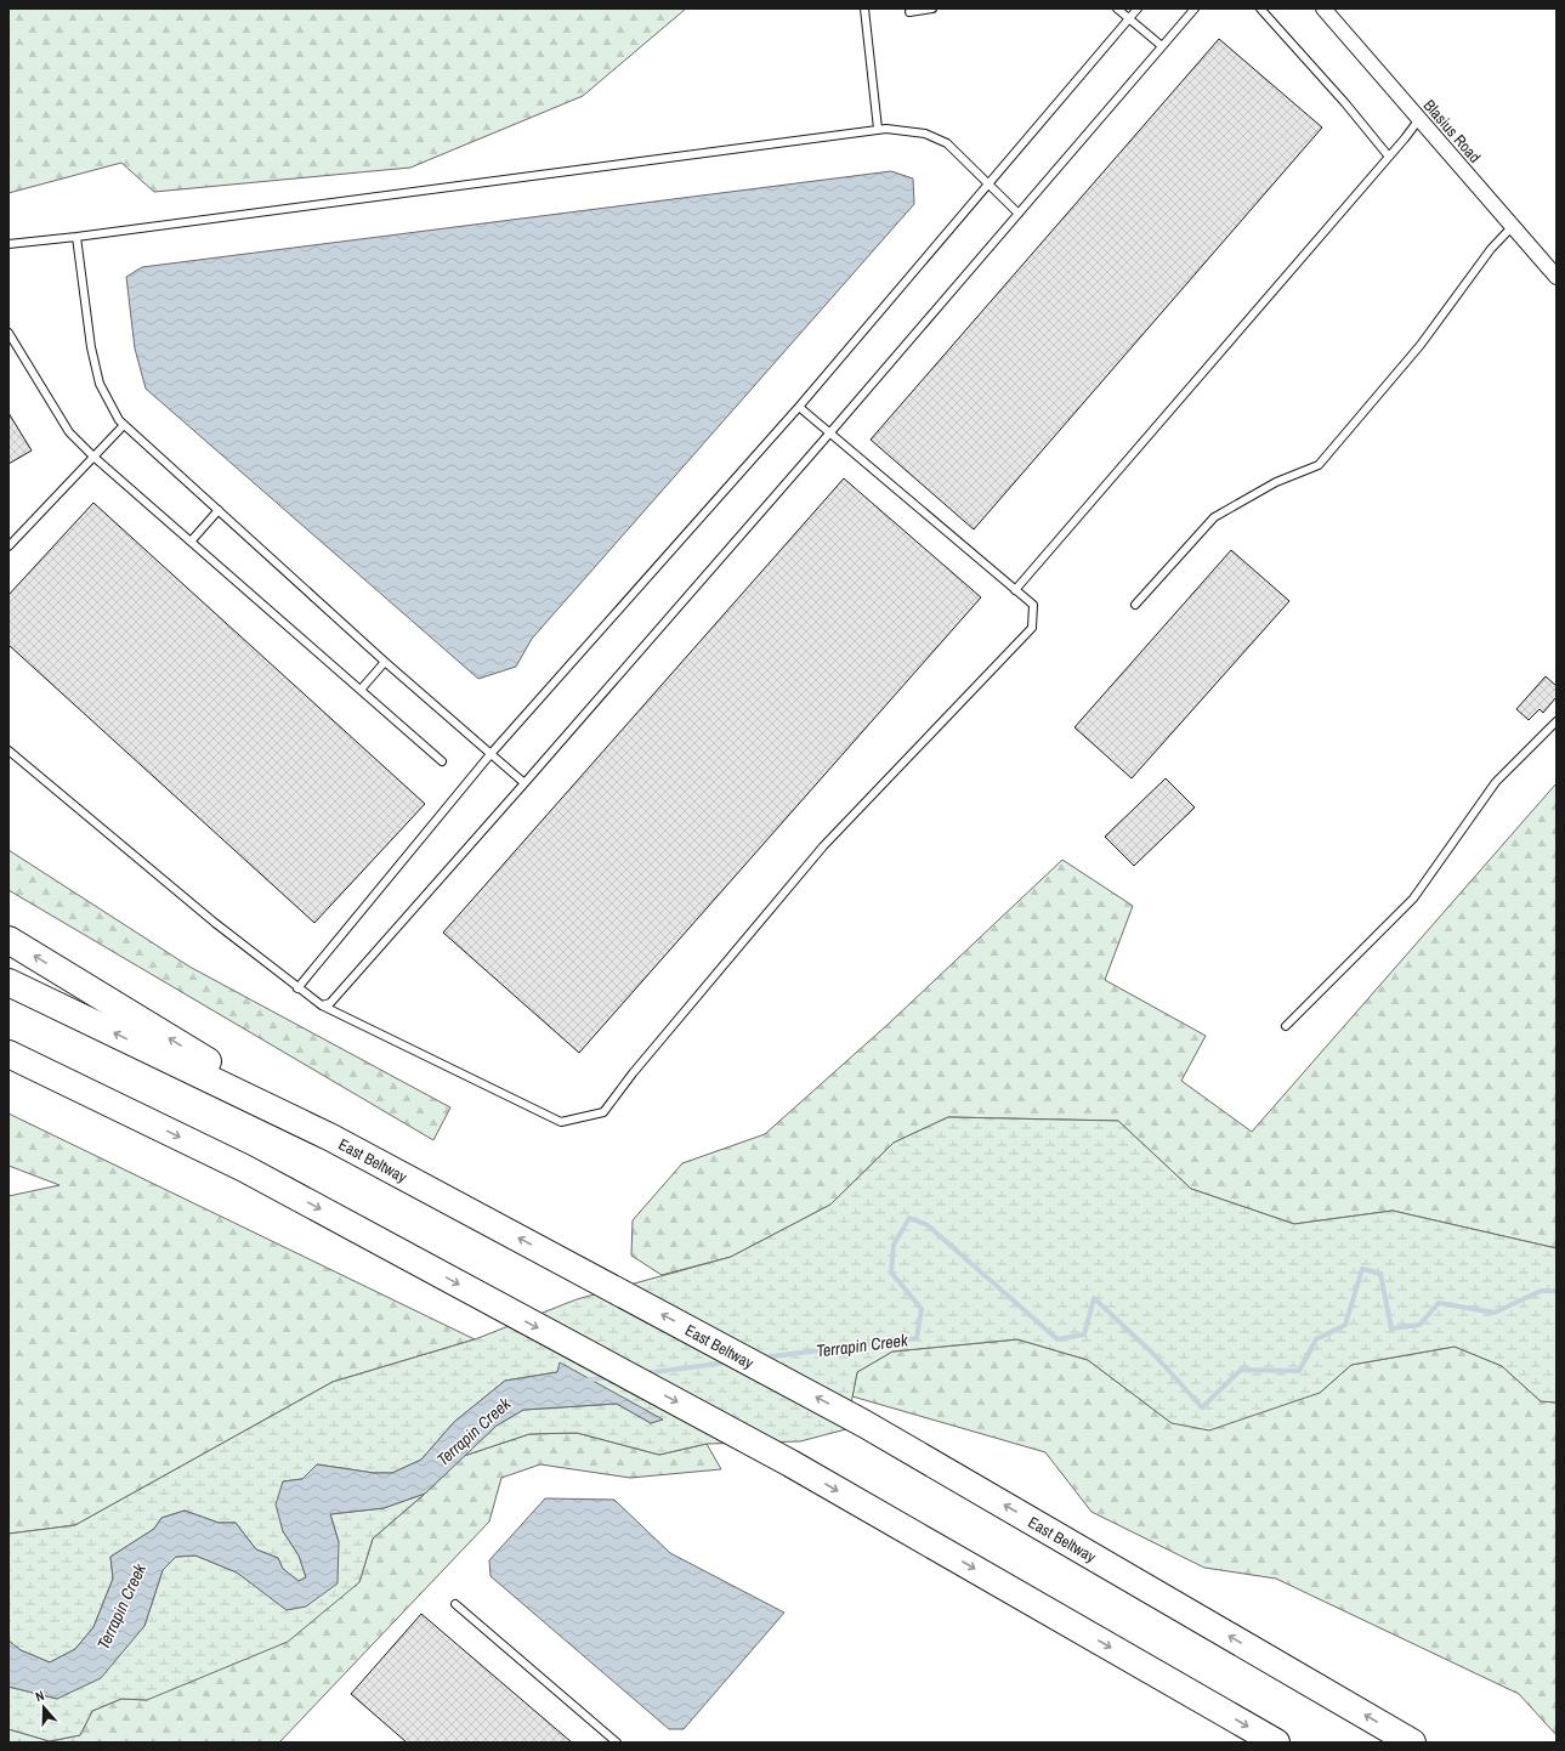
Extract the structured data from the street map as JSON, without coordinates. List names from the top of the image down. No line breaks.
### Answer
{"streets":{"highway":["East Beltway"],"street":["Blasius Road"]},"water":["Terrapin Creek"],"north":"top"}
